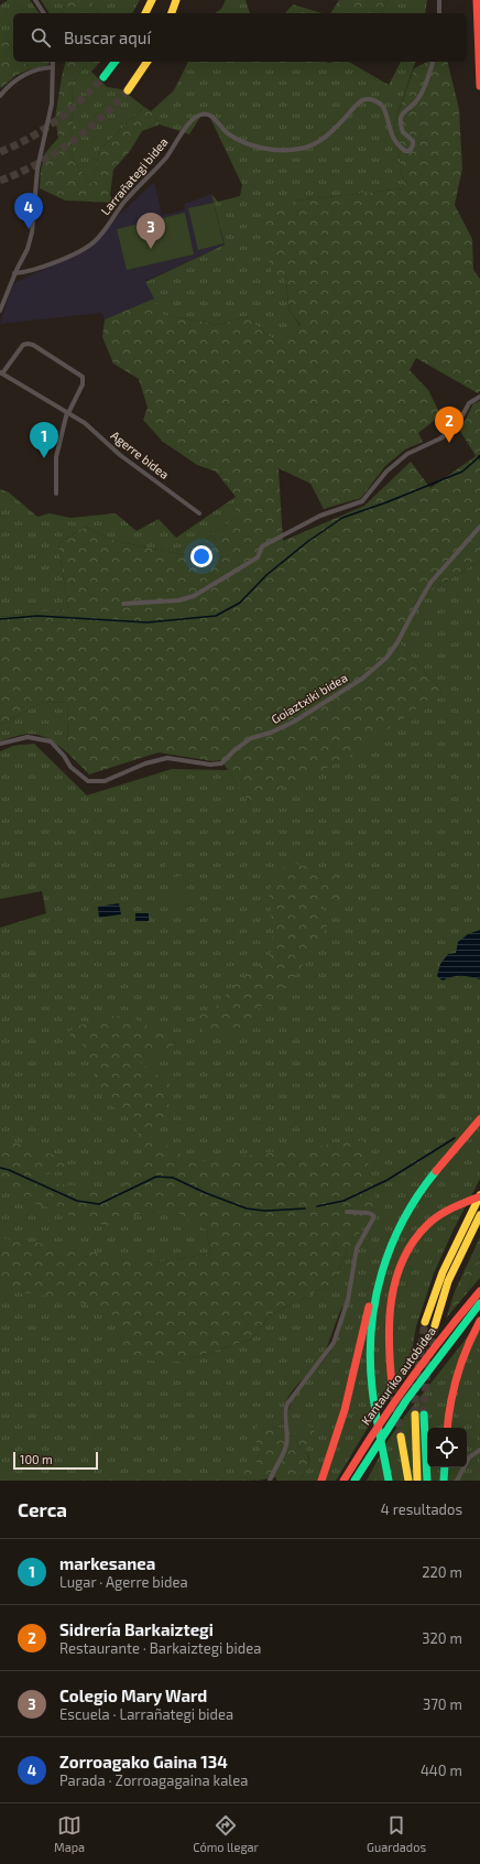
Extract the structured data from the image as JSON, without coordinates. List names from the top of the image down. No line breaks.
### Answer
{"streets":{"highway":["Kantauriko autobidea"],"street":["Larrañategi bidea","Agerre bidea","Goiaztxiki bidea"]},"scale_bar":"100 m","page":{"search":"Buscar aquí","pins":["4","3","2","1"],"scale":"100 m","heading":["Cerca","4 resultados"],"list":[{"mark":"1","name":"markesanea","note":"Lugar · Agerre bidea","value":"220 m"},{"mark":"2","name":"Sidrería Barkaiztegi","note":"Restaurante · Barkaiztegi bidea","value":"320 m"},{"mark":"3","name":"Colegio Mary Ward","note":"Escuela · Larrañategi bidea","value":"370 m"},{"mark":"4","name":"Zorroagako Gaina 134","note":"Parada · Zorroagagaina kalea","value":"440 m"}],"nav":["Mapa","Cómo llegar","Guardados"]}}
